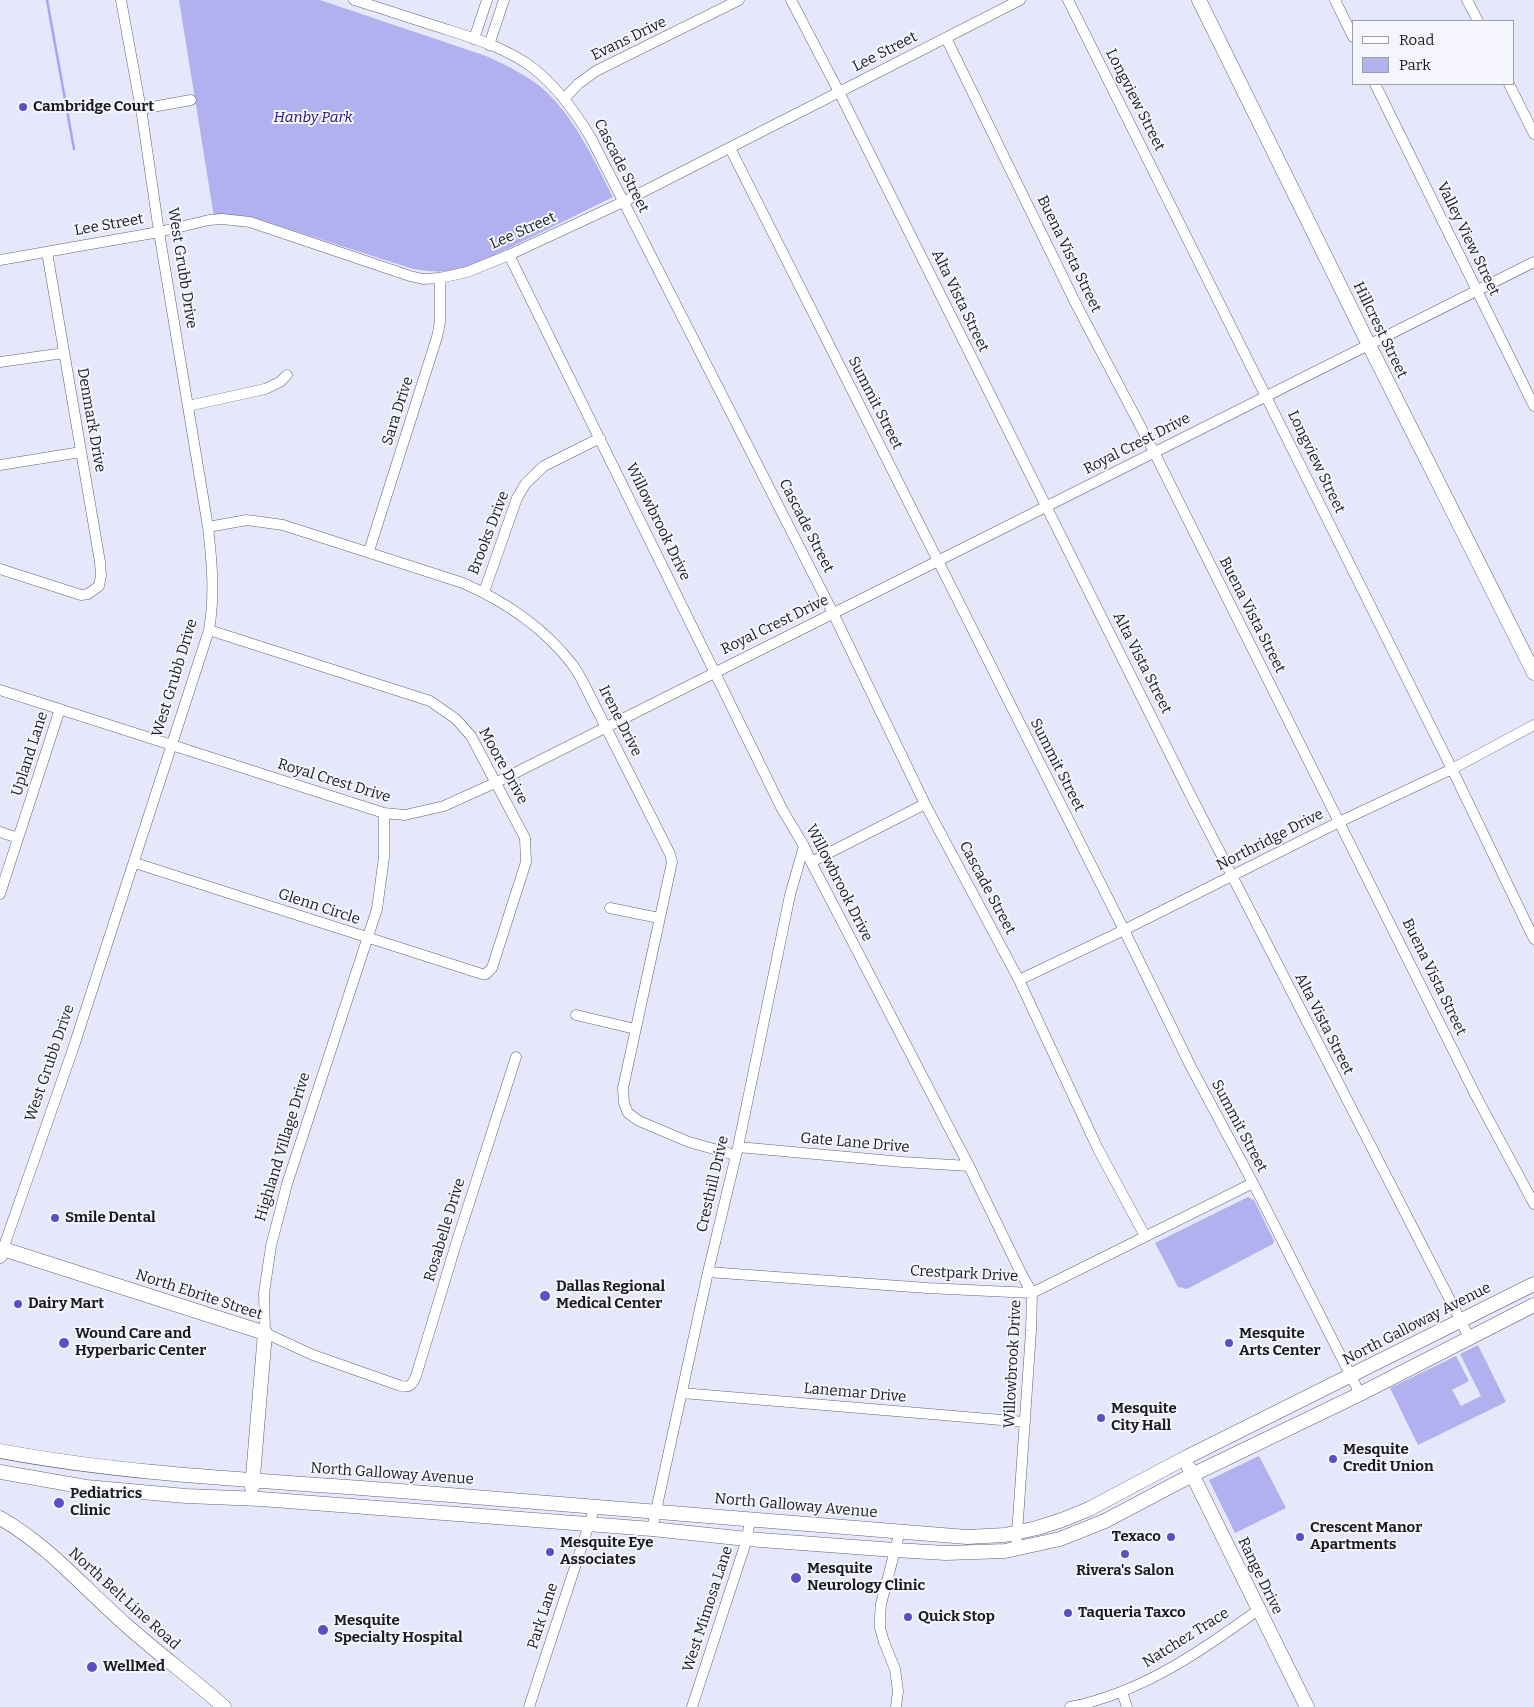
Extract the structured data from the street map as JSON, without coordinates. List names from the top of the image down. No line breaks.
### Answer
{"streets":{"main road":["Hillcrest Street","Highland Village Drive","North Ebrite Street","North Galloway Avenue","Range Drive","North Belt Line Road"],"street":["Evans Drive","Lee Street","Longview Street","Cascade Street","Valley View Street","Buena Vista Street","West Grubb Drive","Alta Vista Street","Summit Street","Sara Drive","Denmark Drive","Royal Crest Drive","Willowbrook Drive","Brooks Drive","Irene Drive","Upland Lane","Moore Drive","Northridge Drive","Glenn Circle","Gate Lane Drive","Cresthill Drive","Rosabelle Drive","Crestpark Drive","Lanemar Drive","West Mimosa Lane","Park Lane","Natchez Trace"]},"crossings":[["Evans Drive","Cascade Street"],["Lee Street","Cascade Street"],["Lee Street","Buena Vista Street"],["Lee Street","West Grubb Drive"],["Lee Street","Alta Vista Street"],["Lee Street","Summit Street"],["Lee Street","Sara Drive"],["Lee Street","Denmark Drive"],["Lee Street","Willowbrook Drive"],["Longview Street","Royal Crest Drive"],["Longview Street","Northridge Drive"],["Cascade Street","Royal Crest Drive"],["Cascade Street","Northridge Drive"],["Cascade Street","Crestpark Drive"],["Valley View Street","Royal Crest Drive"],["Buena Vista Street","Royal Crest Drive"],["Buena Vista Street","Northridge Drive"],["West Grubb Drive","Royal Crest Drive"],["West Grubb Drive","Irene Drive"],["West Grubb Drive","Moore Drive"],["West Grubb Drive","Glenn Circle"],["West Grubb Drive","North Ebrite Street"],["Alta Vista Street","Royal Crest Drive"],["Alta Vista Street","Northridge Drive"],["Alta Vista Street","North Galloway Avenue"],["Hillcrest Street","Royal Crest Drive"],["Summit Street","Royal Crest Drive"],["Summit Street","Northridge Drive"],["Summit Street","Crestpark Drive"],["Summit Street","North Galloway Avenue"],["Sara Drive","Irene Drive"],["Royal Crest Drive","Willowbrook Drive"],["Royal Crest Drive","Irene Drive"],["Royal Crest Drive","Upland Lane"],["Royal Crest Drive","Moore Drive"],["Royal Crest Drive","Highland Village Drive"],["Willowbrook Drive","Brooks Drive"],["Willowbrook Drive","Gate Lane Drive"],["Willowbrook Drive","Cresthill Drive"],["Willowbrook Drive","Crestpark Drive"],["Willowbrook Drive","North Galloway Avenue"],["Willowbrook Drive","Lanemar Drive"],["Brooks Drive","Irene Drive"],["Irene Drive","Gate Lane Drive"],["Moore Drive","Glenn Circle"],["Glenn Circle","Highland Village Drive"],["Gate Lane Drive","Cresthill Drive"],["Highland Village Drive","North Ebrite Street"],["Highland Village Drive","North Galloway Avenue"],["Cresthill Drive","Crestpark Drive"],["Cresthill Drive","North Galloway Avenue"],["Cresthill Drive","Lanemar Drive"],["Rosabelle Drive","North Ebrite Street"],["North Galloway Avenue","Range Drive"],["North Galloway Avenue","West Mimosa Lane"],["North Galloway Avenue","Park Lane"],["Range Drive","Natchez Trace"]],"parks":["Hanby Park"],"places":["Cambridge Court","Smile Dental","Dallas Regional Medical Center","Dairy Mart","Wound Care and Hyperbaric Center","Mesquite Arts Center","Mesquite City Hall","Mesquite Credit Union","Pediatrics Clinic","Texaco","Crescent Manor Apartments","Mesquite Eye Associates","Rivera's Salon","Mesquite Neurology Clinic","Taqueria Taxco","Quick Stop","Mesquite Specialty Hospital","WellMed"],"legend":["Road","Park"]}
